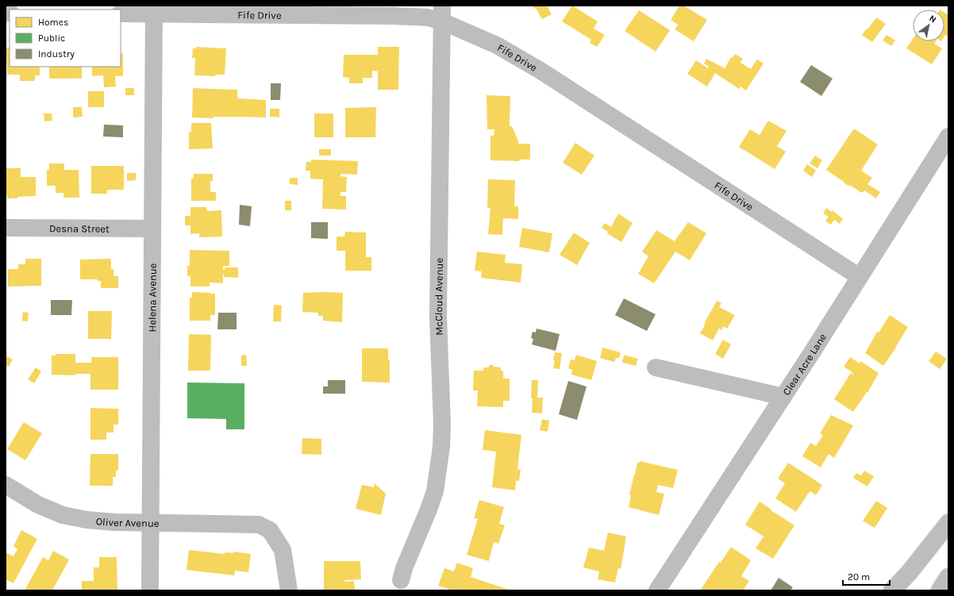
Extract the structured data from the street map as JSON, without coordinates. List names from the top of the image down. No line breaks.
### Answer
{"streets":{"main road":["Fife Drive","Desna Street","McCloud Avenue","Helena Avenue","Clear Acre Lane","Oliver Avenue"]},"crossings":[["Fife Drive","McCloud Avenue"],["Fife Drive","Helena Avenue"],["Fife Drive","Clear Acre Lane"],["Desna Street","Helena Avenue"],["Helena Avenue","Oliver Avenue"]],"legend":["Homes","Public","Industry"],"scale_bar":"20 m","north":"top right"}
